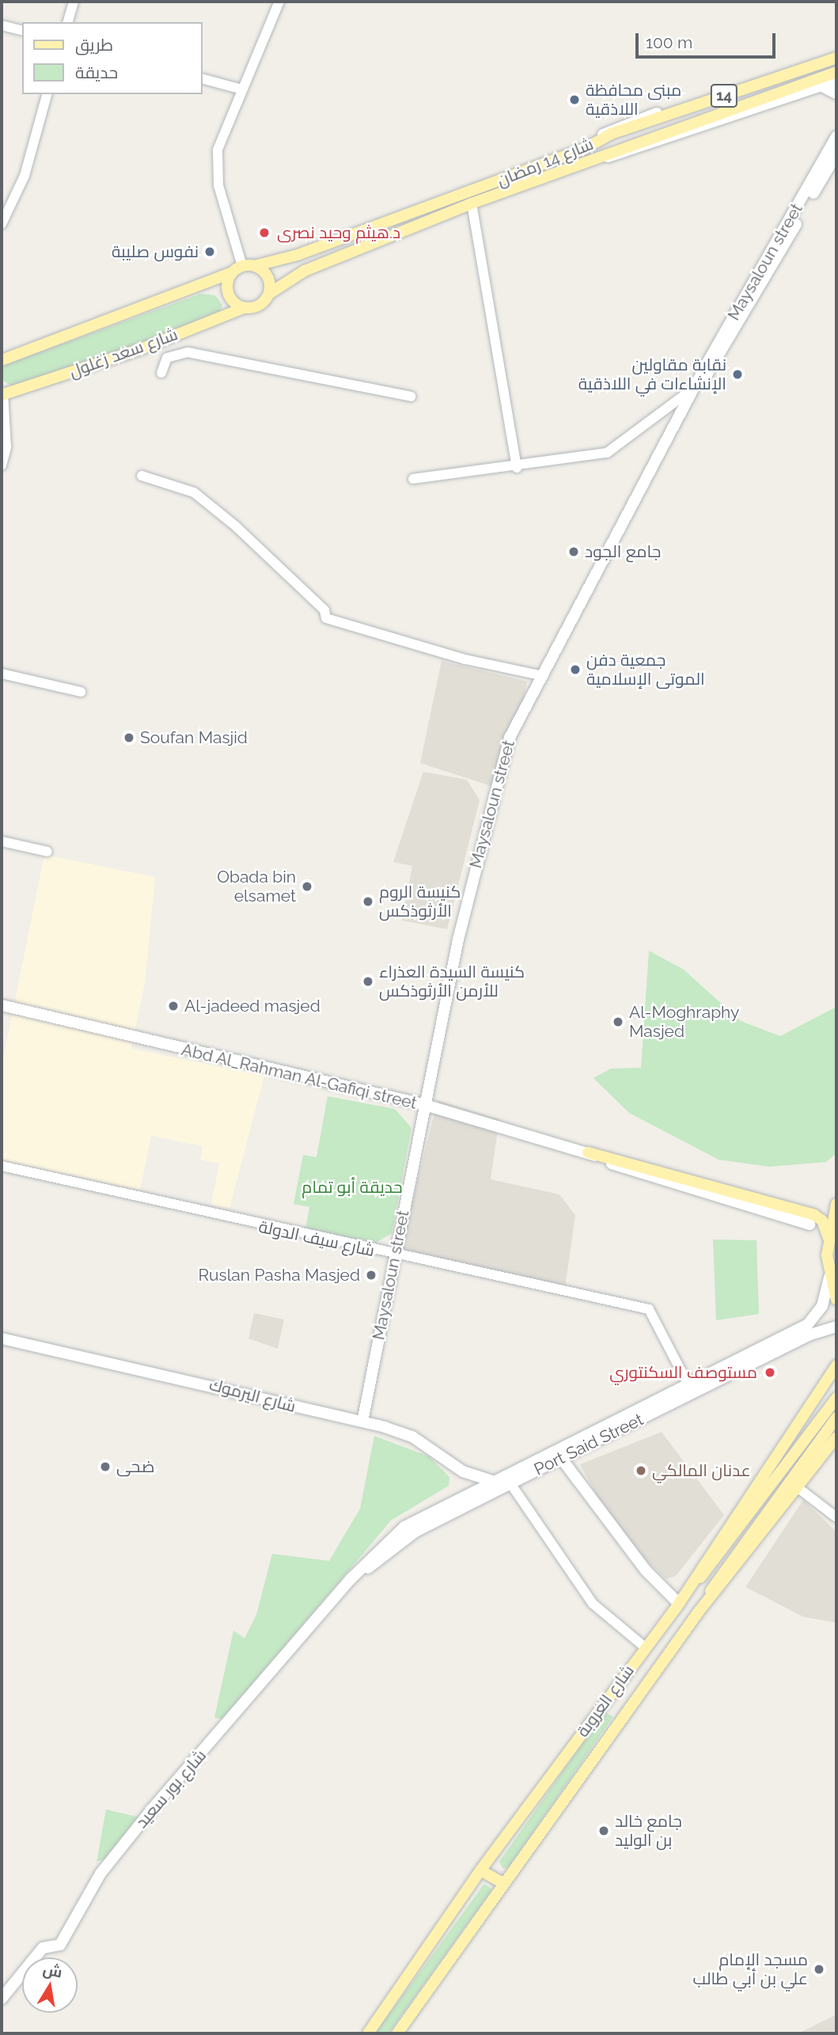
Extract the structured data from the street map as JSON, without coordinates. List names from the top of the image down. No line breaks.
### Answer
{"streets":{"main road":["14","شارع 14 رمضان","Maysaloun street","شارع سعد زغلول","Abd Al_Rahman Al-Gafiqi street","شارع اليرموك","Port Said Street","شارع العروبة","شارع بور سعيد"],"street":["شارع سيف الدولة"]},"crossings":[["شارع 14 رمضان","شارع سعد زغلول"],["Maysaloun street","Abd Al_Rahman Al-Gafiqi street"],["Maysaloun street","شارع سيف الدولة"],["Maysaloun street","شارع اليرموك"],["Port Said Street","شارع بور سعيد"]],"parks":["حديقة أبو تمام"],"places":["مبنى محافظة اللاذقية","د.هيثم وحيد نصرى","نفوس صليبة","نقابة مقاولين الإنشاءات في اللاذقية","جامع الجود","جمعية دفن الموتى الإسلامية","Soufan Masjid","Obada bin elsamet","كنيسة الروم الأرثوذكس","كنيسة السيدة العذراء للأرمن الأرثوذكس","Al-jadeed masjed","Al-Moghraphy Masjed","Ruslan Pasha Masjed","مستوصف السكنتوري","ضحى","عدنان المالكي","جامع خالد بن الوليد","مسجد الإمام علي بن أبي طالب"],"legend":["طريق","حديقة"],"scale_bar":"100 m","north":"top"}
